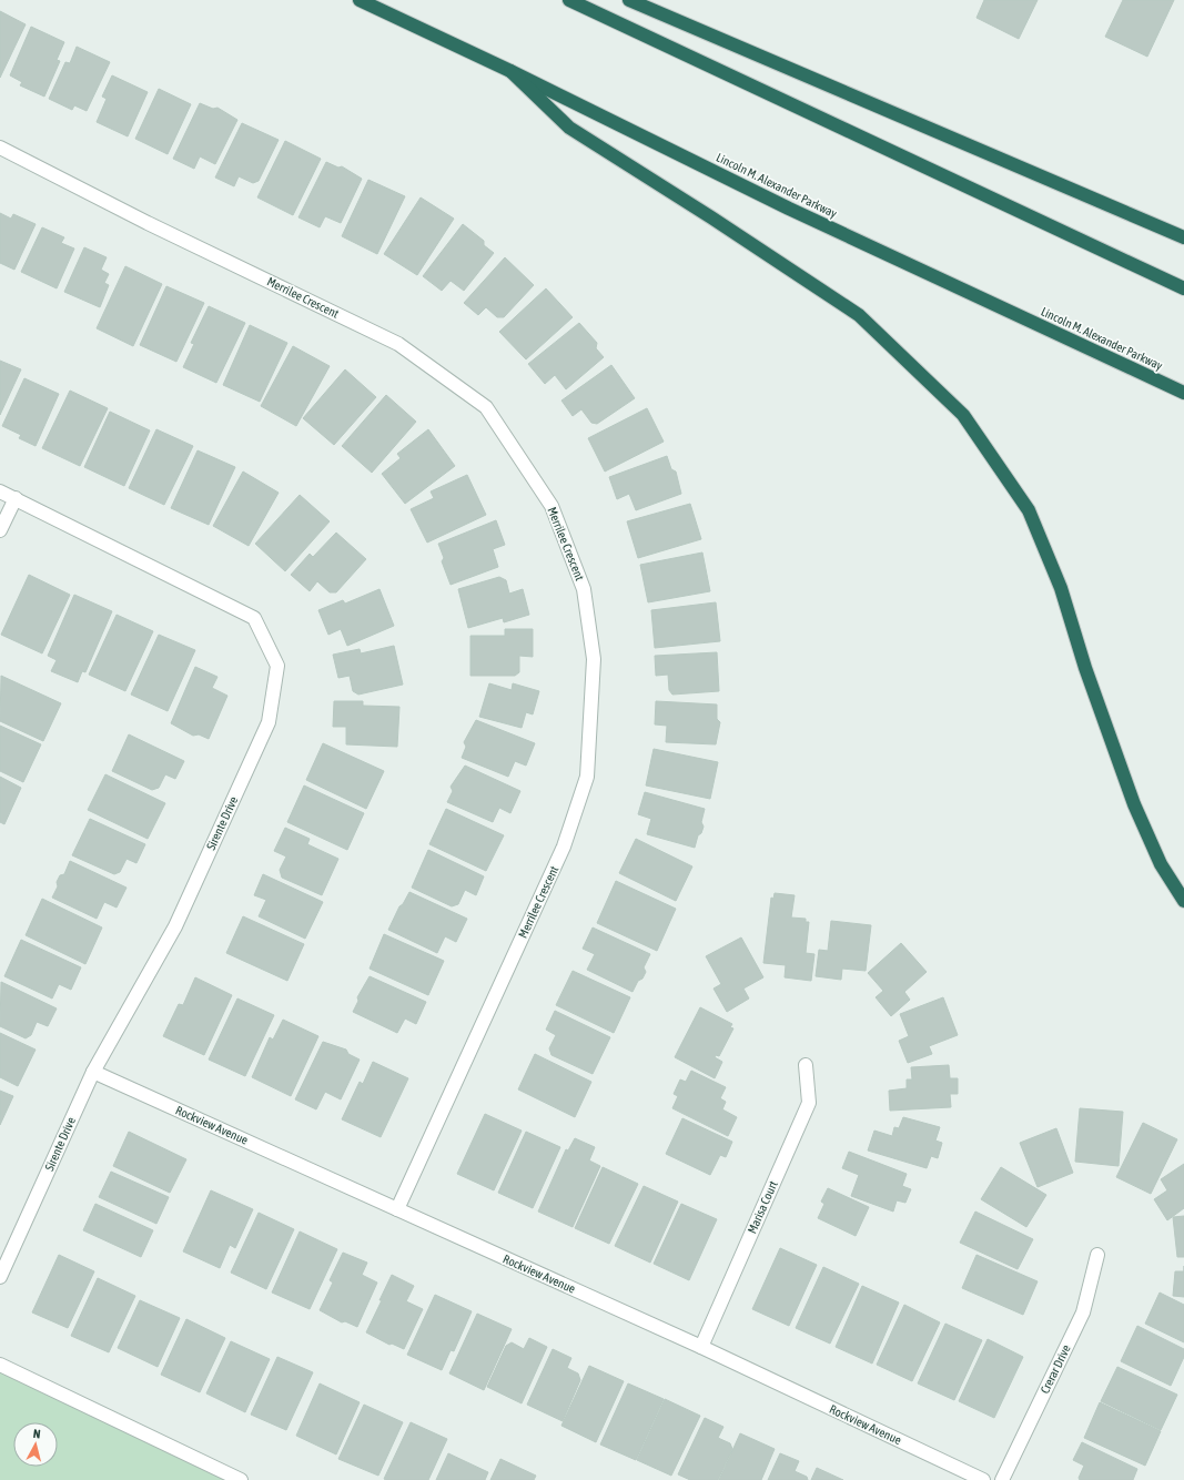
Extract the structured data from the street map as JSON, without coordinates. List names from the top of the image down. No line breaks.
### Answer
{"streets":{"highway":["Lincoln M. Alexander Parkway"],"street":["Merrilee Crescent","Sirente Drive","Rockview Avenue","Marisa Court","Crerar Drive"]},"crossings":[["Merrilee Crescent","Rockview Avenue"],["Sirente Drive","Rockview Avenue"],["Rockview Avenue","Marisa Court"]],"north":"top"}
